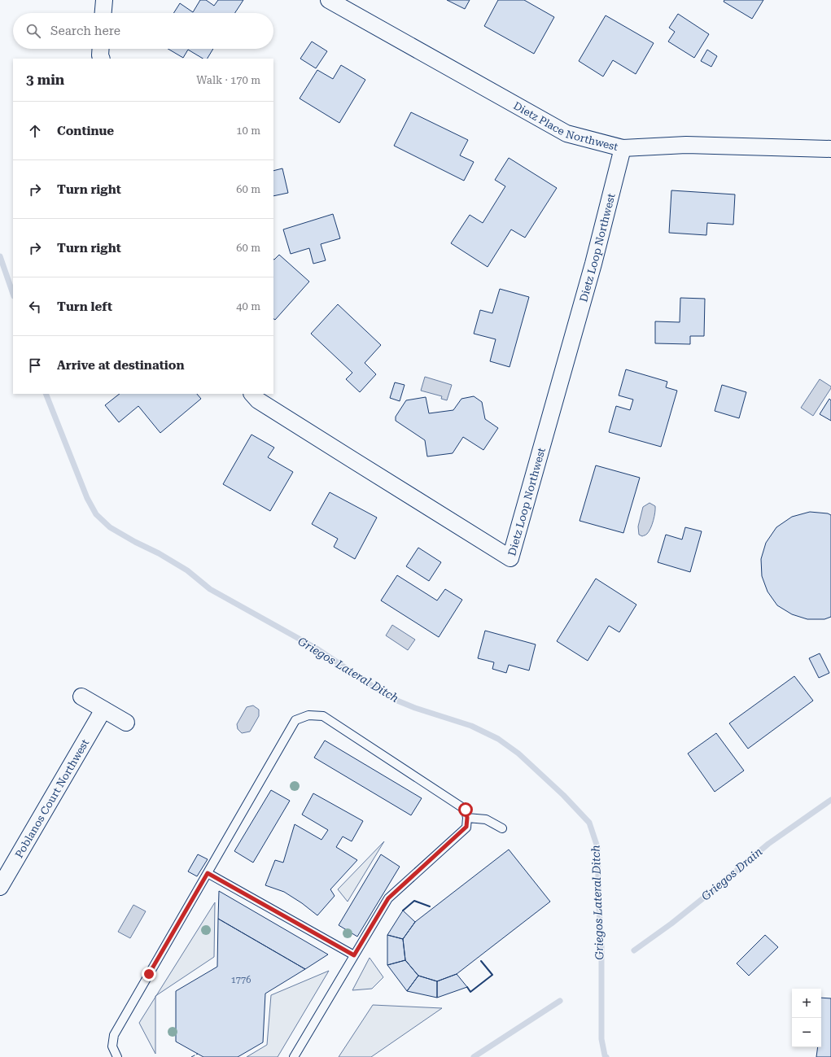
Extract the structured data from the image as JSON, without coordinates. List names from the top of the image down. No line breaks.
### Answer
{"streets":{"street":["Dietz Place Northwest","Dietz Loop Northwest","Poblanos Court Northwest"]},"crossings":[["Dietz Place Northwest","Dietz Loop Northwest"]],"water":["Griegos Lateral Ditch","Griegos Drain"],"house_numbers":["1776"],"page":{"search":"Search here","heading":["3 min","Walk · 170 m"],"list":[["Continue","10 m"],["Turn right","60 m"],["Turn right","60 m"],["Turn left","40 m"],"Arrive at destination"],"map_buttons":["+","−"]}}
